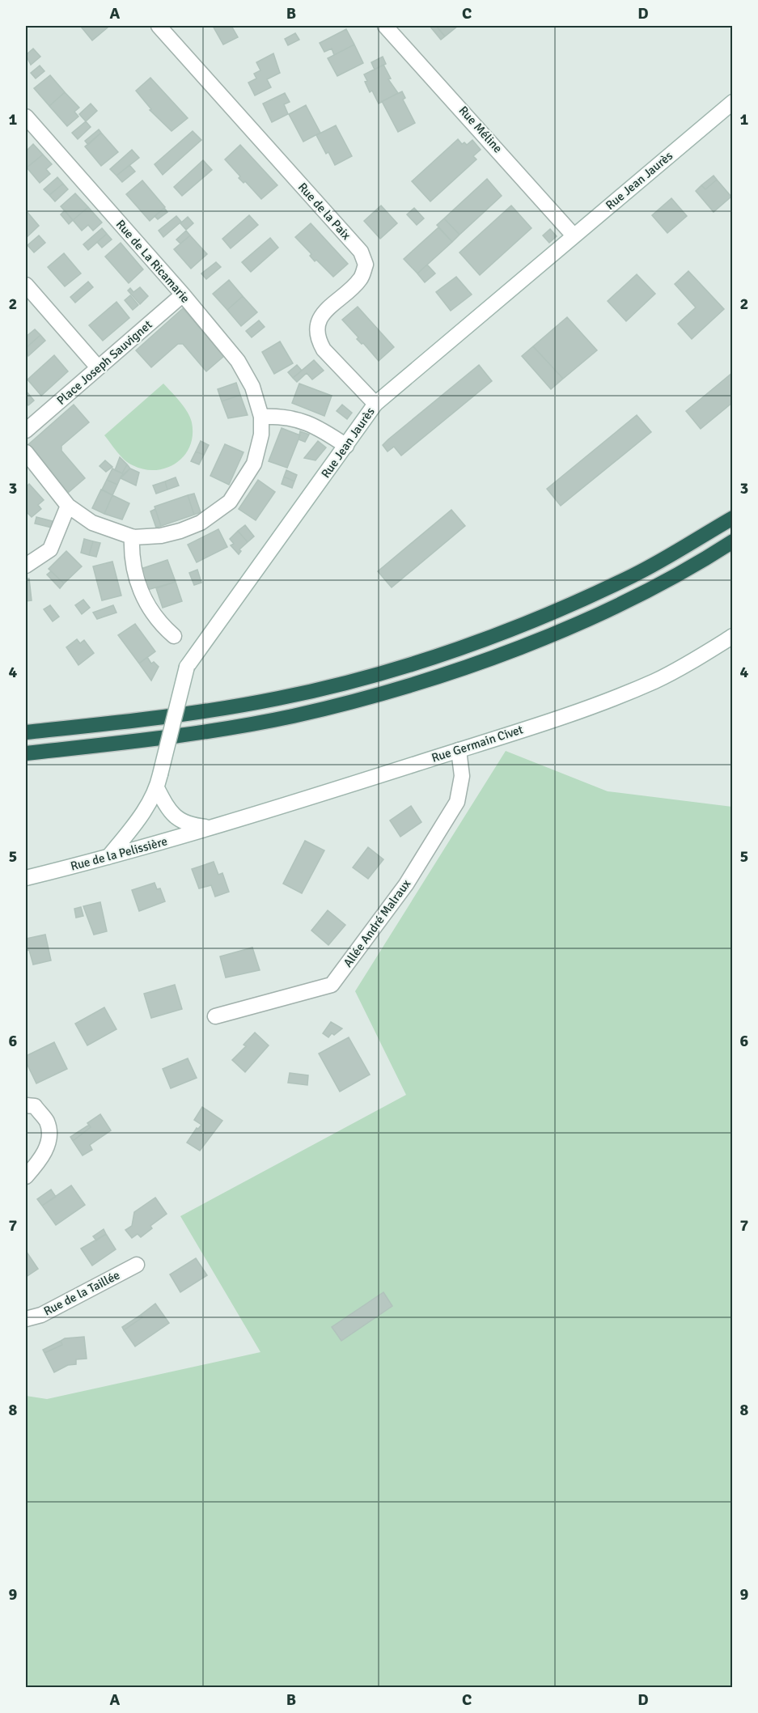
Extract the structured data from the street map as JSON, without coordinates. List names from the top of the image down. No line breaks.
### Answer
{"streets":{"street":["Rue Méline","Rue Jean Jaurès","Rue de la Paix","Rue de La Ricamarie","Place Joseph Sauvignet","Rue Germain Civet","Rue de la Pelissière","Allée André Malraux","Rue de la Taillée"]},"crossings":[["Rue Méline","Rue Jean Jaurès"],["Rue Jean Jaurès","Rue de la Paix"],["Rue Jean Jaurès","Rue de la Pelissière"],["Rue de La Ricamarie","Place Joseph Sauvignet"],["Rue Germain Civet","Rue de la Pelissière"],["Rue Germain Civet","Allée André Malraux"]],"grid":{"columns":["A","B","C","D"],"rows":["1","2","3","4","5","6","7","8","9"]}}
